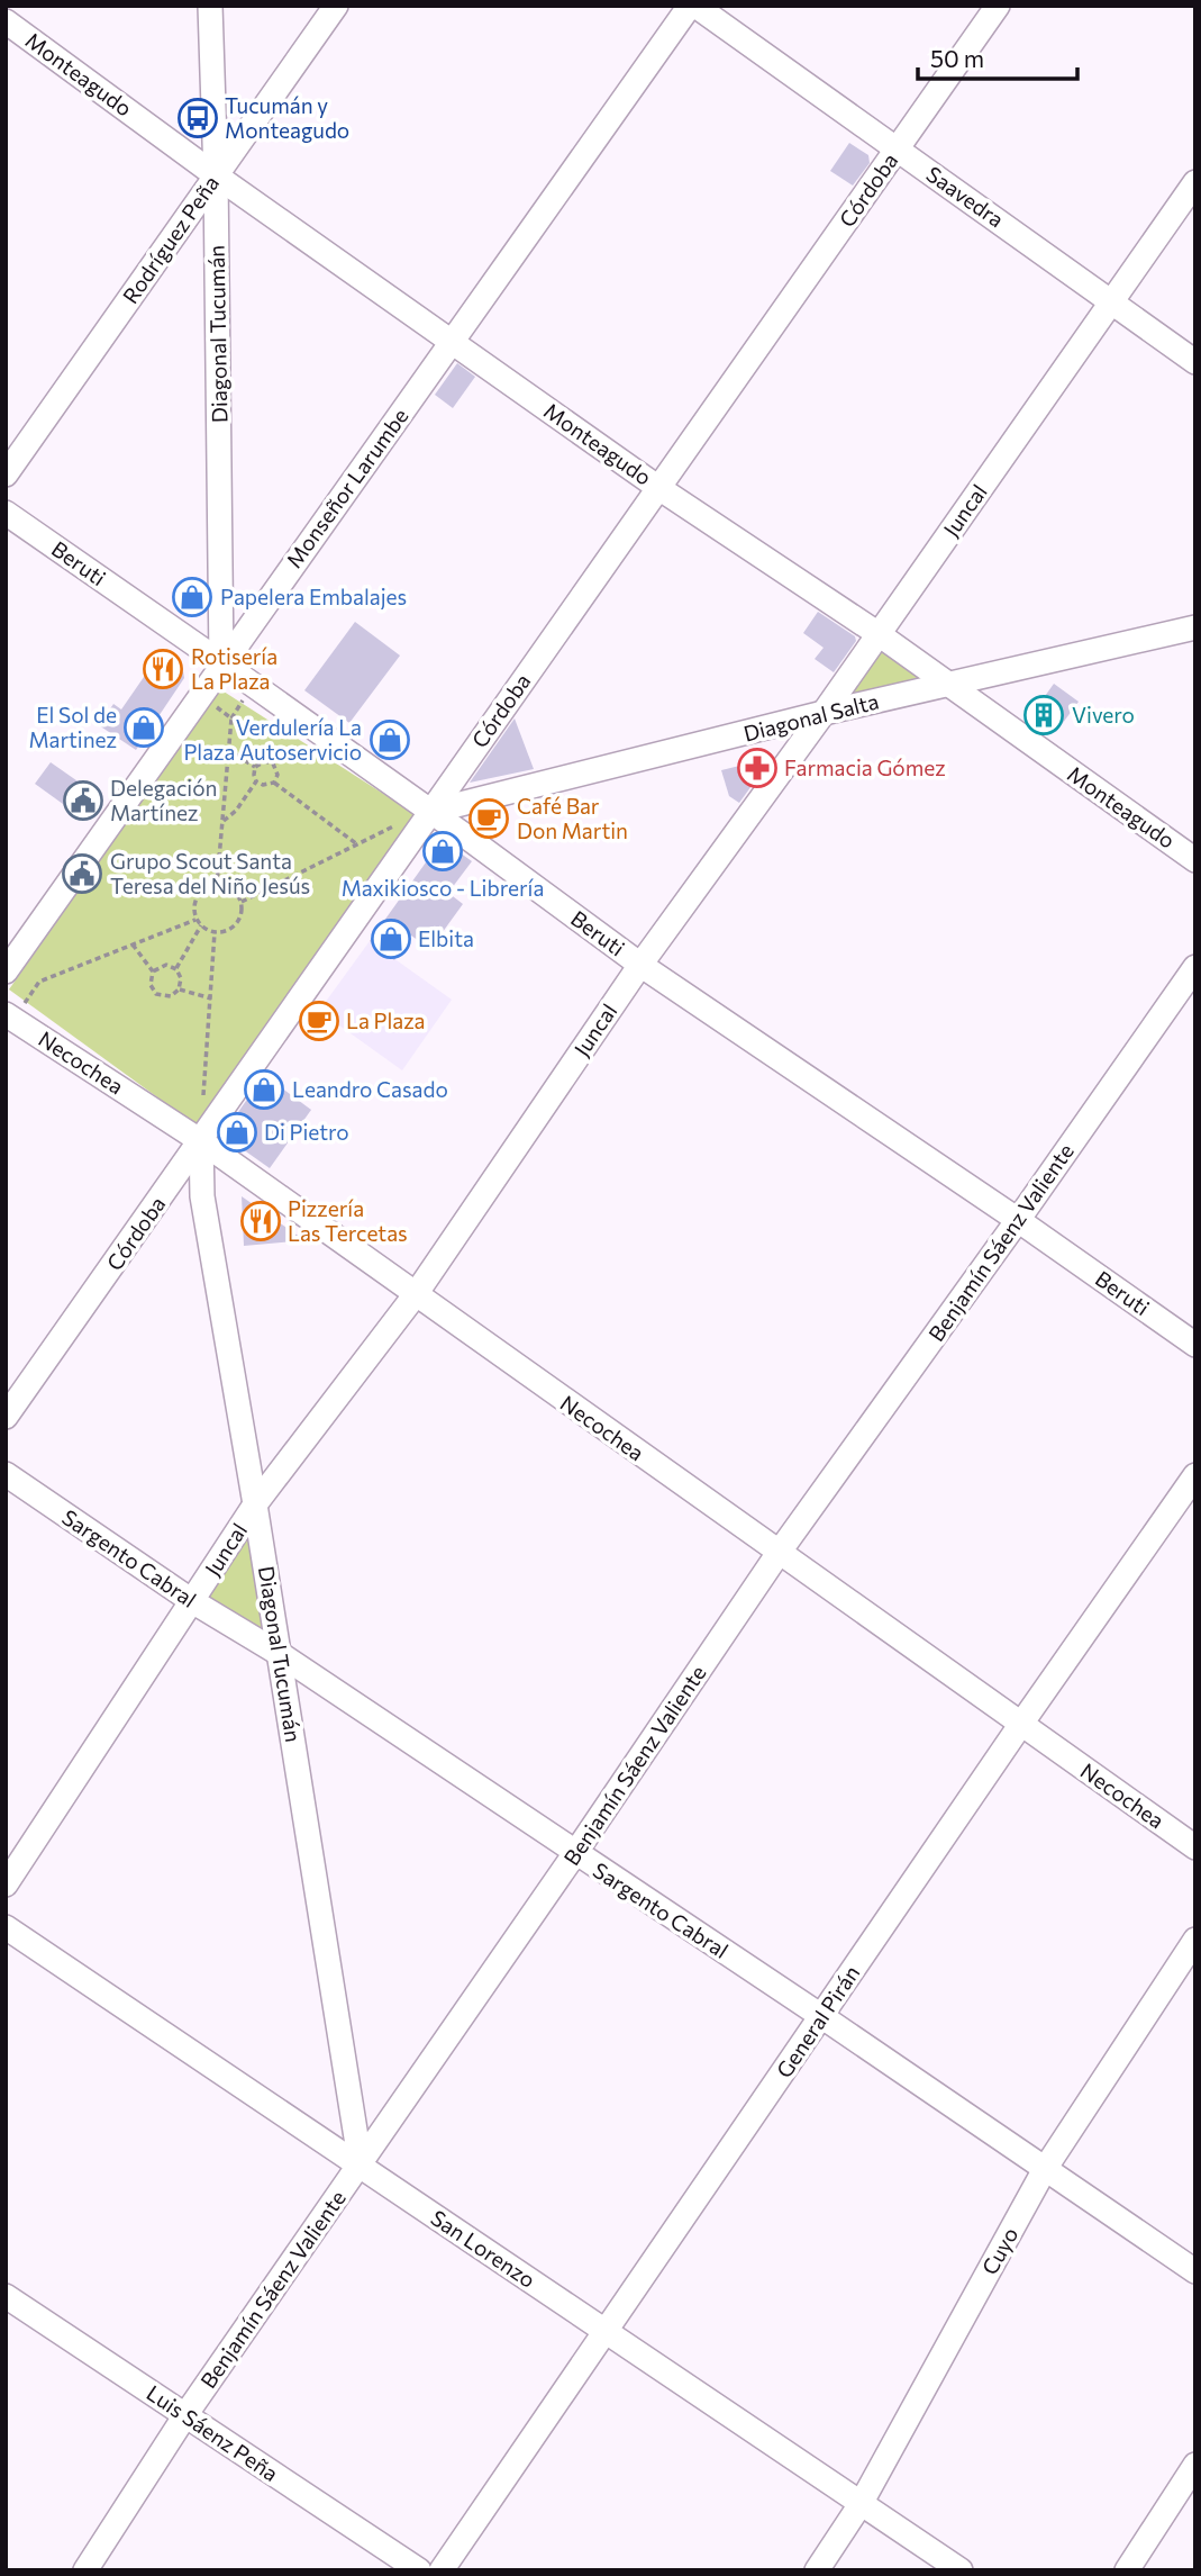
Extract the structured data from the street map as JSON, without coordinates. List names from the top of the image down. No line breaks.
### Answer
{"streets":{"street":["Monteagudo","Córdoba","Saavedra","Rodríguez Peña","Diagonal Tucumán","Monseñor Larumbe","Juncal","Beruti","Diagonal Salta","Necochea","Benjamín Sáenz Valiente","Sargento Cabral","General Pirán","San Lorenzo","Cuyo","Luis Sáenz Peña"]},"crossings":[["Monteagudo","Córdoba"],["Monteagudo","Rodríguez Peña"],["Monteagudo","Diagonal Tucumán"],["Monteagudo","Monseñor Larumbe"],["Monteagudo","Juncal"],["Monteagudo","Diagonal Salta"],["Córdoba","Saavedra"],["Córdoba","Diagonal Tucumán"],["Córdoba","Beruti"],["Córdoba","Diagonal Salta"],["Córdoba","Necochea"],["Saavedra","Monseñor Larumbe"],["Saavedra","Juncal"],["Rodríguez Peña","Diagonal Tucumán"],["Diagonal Tucumán","Monseñor Larumbe"],["Diagonal Tucumán","Juncal"],["Diagonal Tucumán","Beruti"],["Diagonal Tucumán","Necochea"],["Diagonal Tucumán","Benjamín Sáenz Valiente"],["Diagonal Tucumán","Sargento Cabral"],["Diagonal Tucumán","San Lorenzo"],["Monseñor Larumbe","Beruti"],["Juncal","Beruti"],["Juncal","Diagonal Salta"],["Juncal","Necochea"],["Juncal","Sargento Cabral"],["Beruti","Diagonal Salta"],["Beruti","Benjamín Sáenz Valiente"],["Necochea","Benjamín Sáenz Valiente"],["Necochea","General Pirán"],["Benjamín Sáenz Valiente","Sargento Cabral"],["Benjamín Sáenz Valiente","San Lorenzo"],["Benjamín Sáenz Valiente","Luis Sáenz Peña"],["Sargento Cabral","General Pirán"],["Sargento Cabral","Cuyo"],["General Pirán","San Lorenzo"],["San Lorenzo","Cuyo"]],"places":{"bus stop":["Tucumán y Monteagudo"],"shop":["Papelera Embalajes","El Sol de Martinez","Verdulería La Plaza Autoservicio","Maxikiosco - Librería","Elbita","Leandro Casado","Di Pietro"],"restaurant":["Rotisería La Plaza","Pizzería Las Tercetas"],"building":["Vivero"],"pharmacy":["Farmacia Gómez"],"public building":["Delegación Martínez","Grupo Scout Santa Teresa del Niño Jesús"],"cafe":["Café Bar Don Martin","La Plaza"]},"scale_bar":"50 m"}
